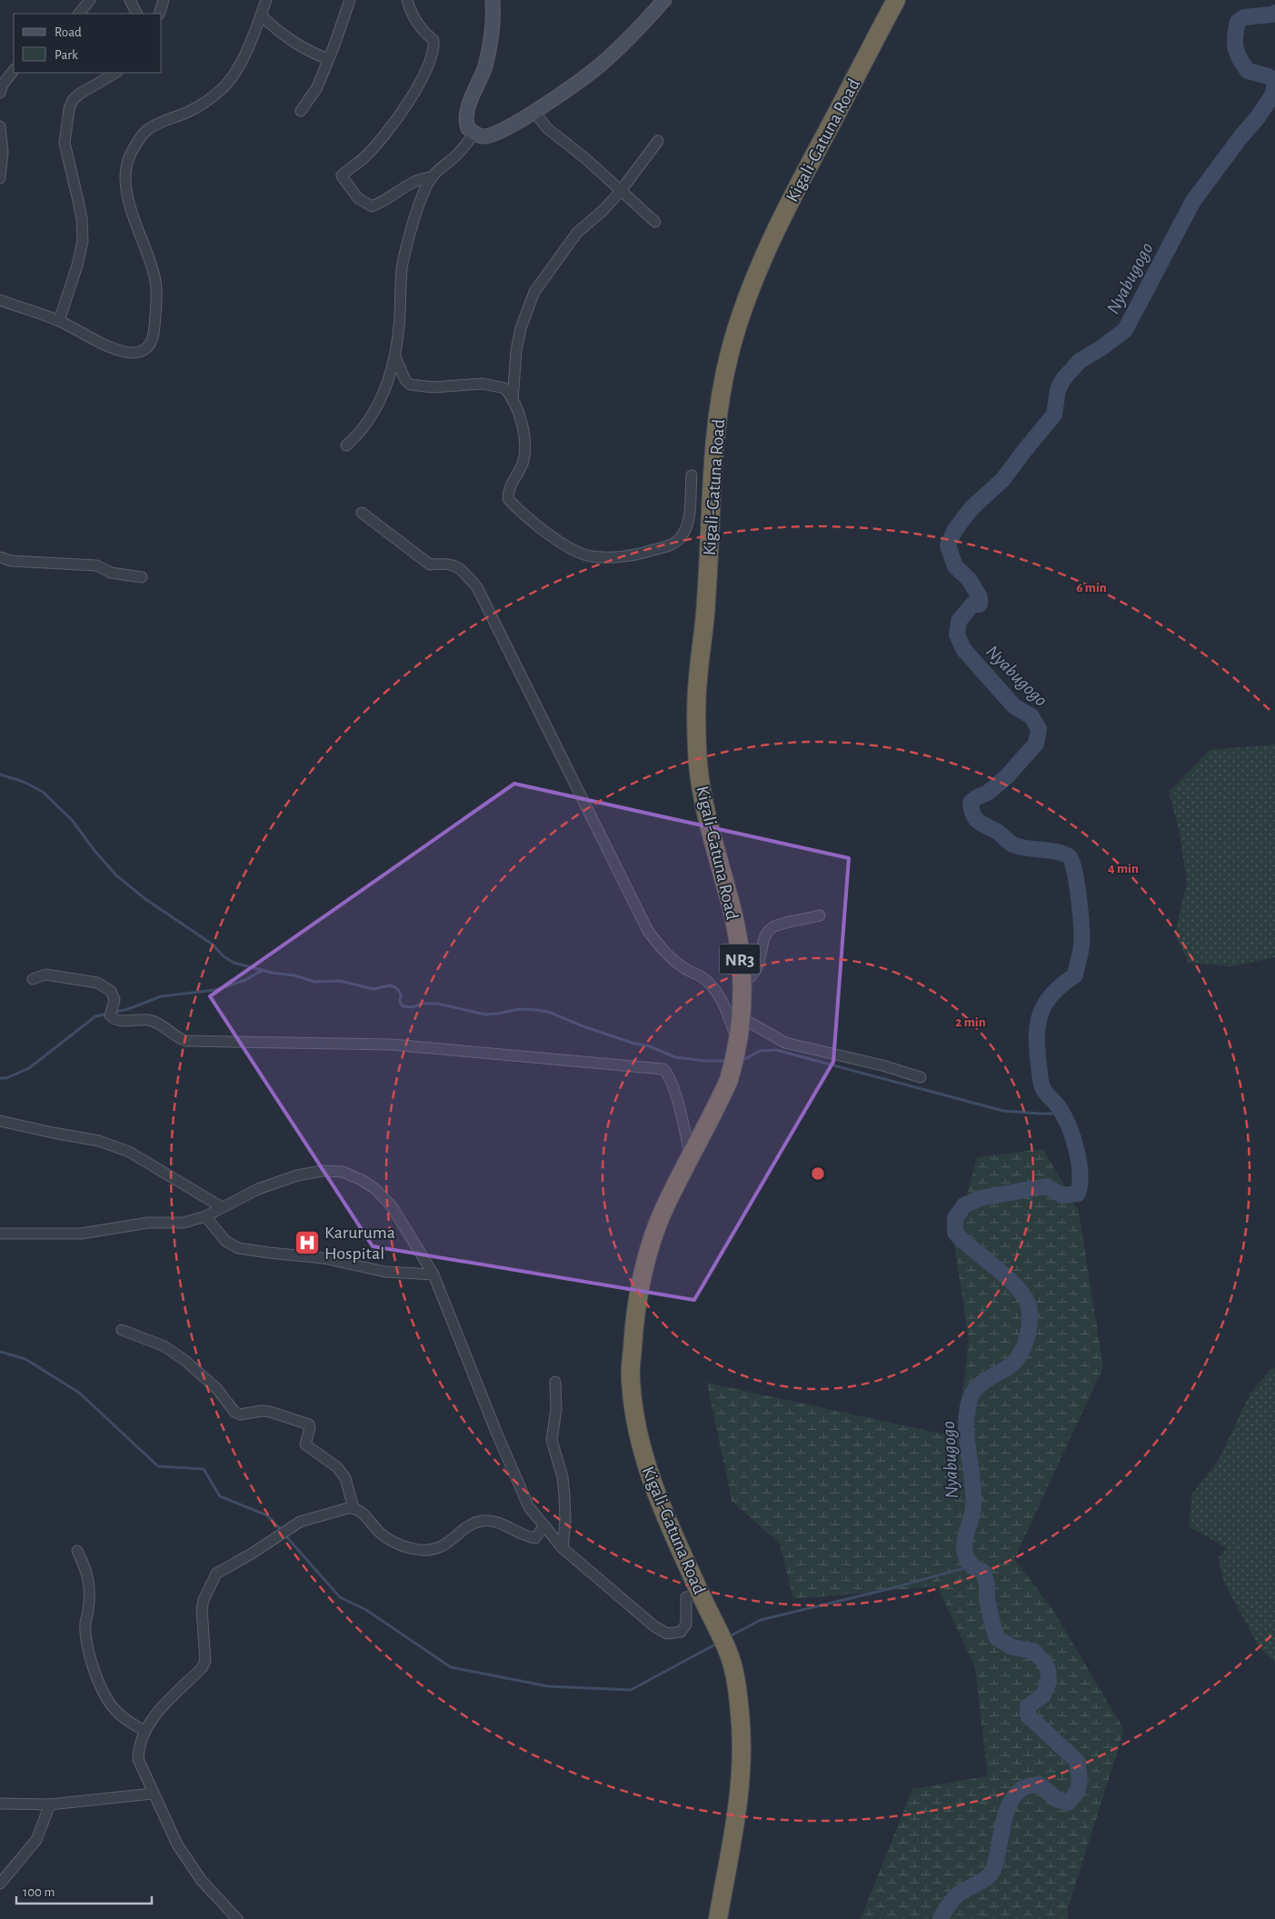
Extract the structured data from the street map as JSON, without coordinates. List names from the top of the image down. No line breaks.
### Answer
{"streets":{"highway":["Kigali-Gatuna Road","NR3"]},"water":["Nyabugogo"],"places":{"hospital":["Karuruma Hospital"]},"legend":["Road","Park"],"scale_bar":"100 m","rings":["6 min","4 min","2 min"]}
